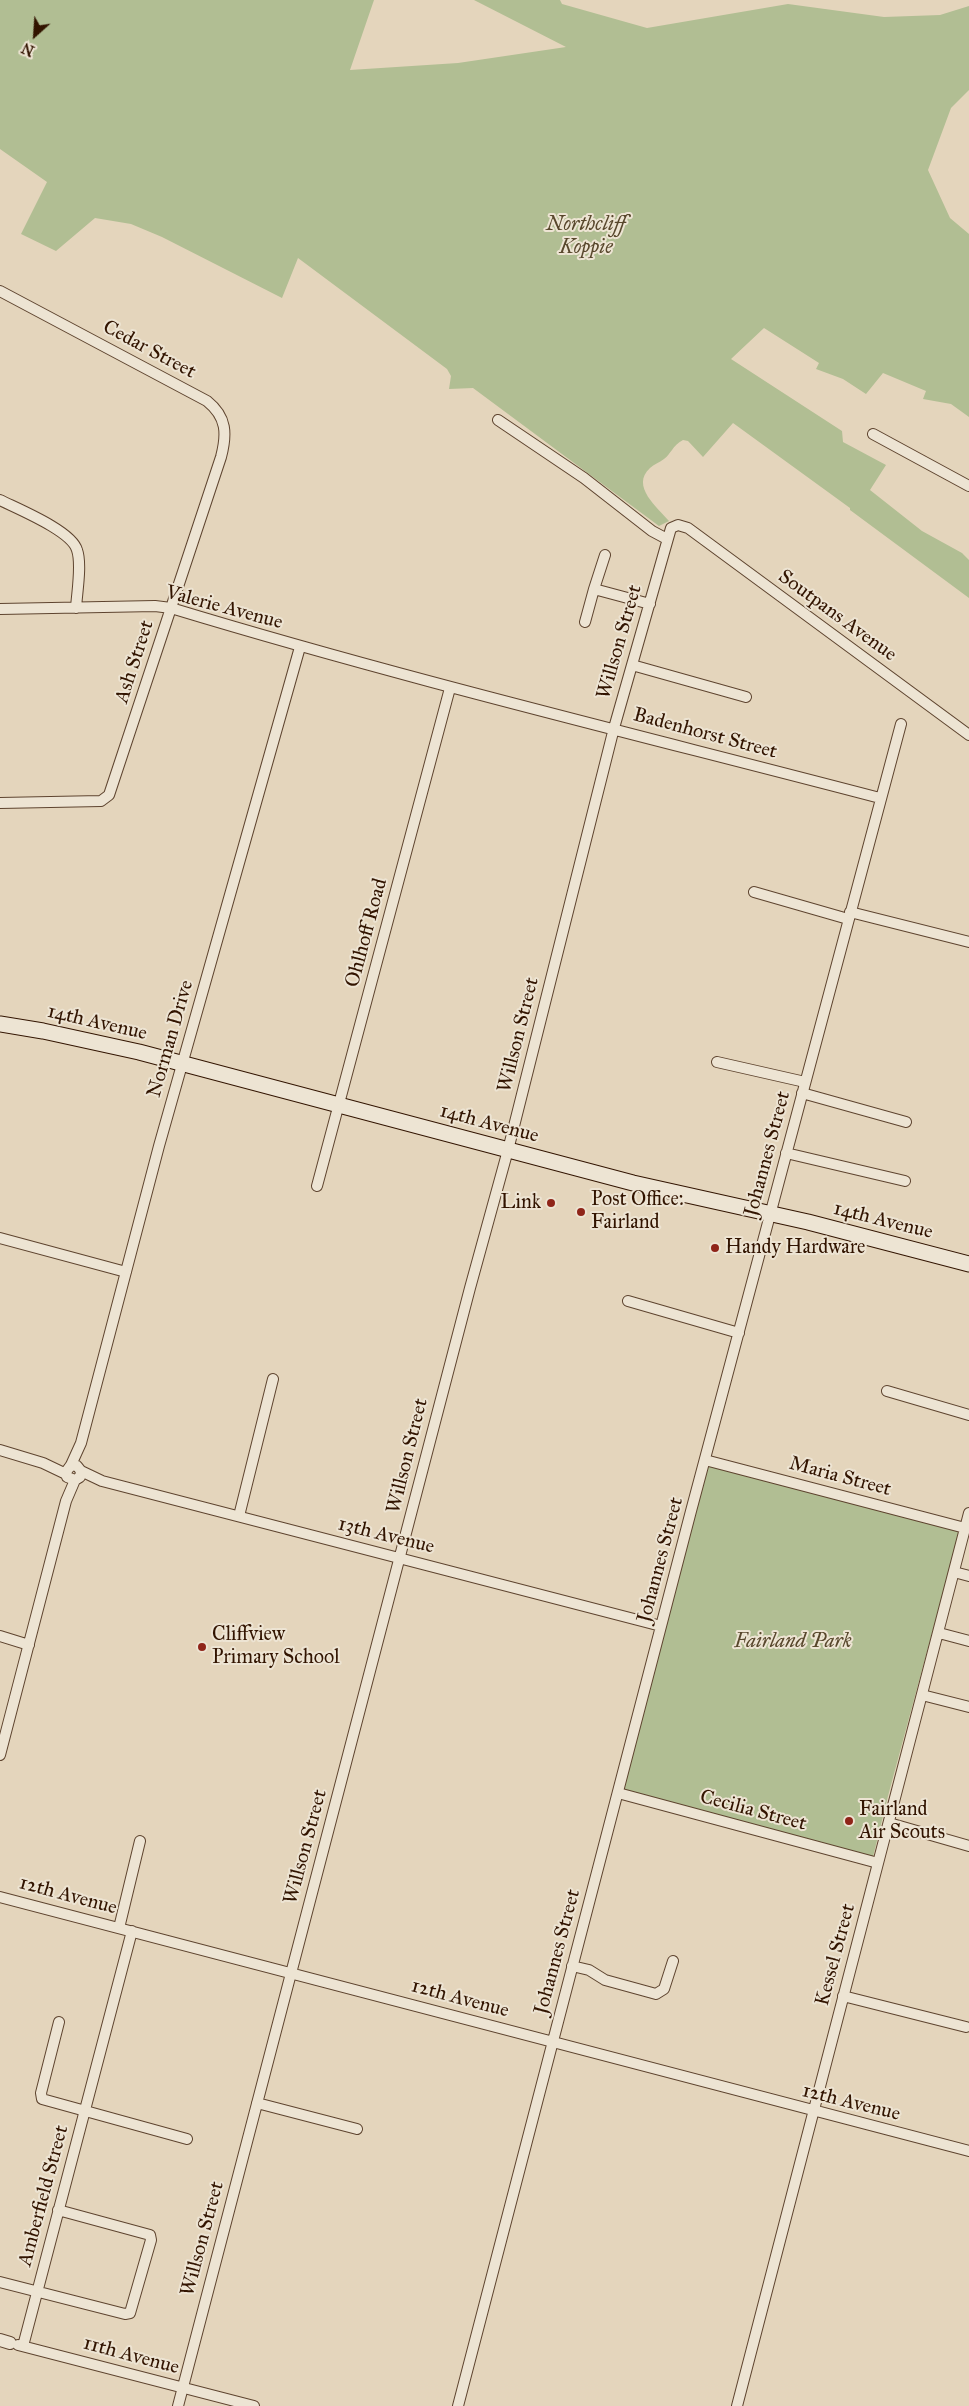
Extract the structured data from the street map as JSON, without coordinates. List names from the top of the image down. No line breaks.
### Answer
{"streets":{"main road":["14th Avenue"],"street":["Cedar Street","Valerie Avenue","Soutpans Avenue","Willson Street","Ash Street","Badenhorst Street","Ohlhoff Road","Norman Drive","Johannes Street","Maria Street","13th Avenue","Cecilia Street","12th Avenue","Kessel Street","Amberfield Street","11th Avenue"]},"crossings":[["Cedar Street","Ash Street"],["Valerie Avenue","Ash Street"],["Valerie Avenue","Badenhorst Street"],["Valerie Avenue","Norman Drive"],["Soutpans Avenue","Willson Street"],["Willson Street","Badenhorst Street"],["Willson Street","14th Avenue"],["Willson Street","13th Avenue"],["Willson Street","12th Avenue"],["Willson Street","11th Avenue"],["Badenhorst Street","Ohlhoff Road"],["Badenhorst Street","Johannes Street"],["Ohlhoff Road","14th Avenue"],["14th Avenue","Norman Drive"],["14th Avenue","Johannes Street"],["Norman Drive","13th Avenue"],["Johannes Street","Maria Street"],["Johannes Street","13th Avenue"],["Johannes Street","Cecilia Street"],["Johannes Street","12th Avenue"],["Maria Street","Kessel Street"],["Cecilia Street","Kessel Street"],["12th Avenue","Kessel Street"],["12th Avenue","Amberfield Street"],["Amberfield Street","11th Avenue"]],"parks":["Northcliff Koppie","Fairland Park"],"places":["Link","Post Office: Fairland","Handy Hardware","Cliffview Primary School","Fairland Air Scouts"],"north":"bottom left"}
